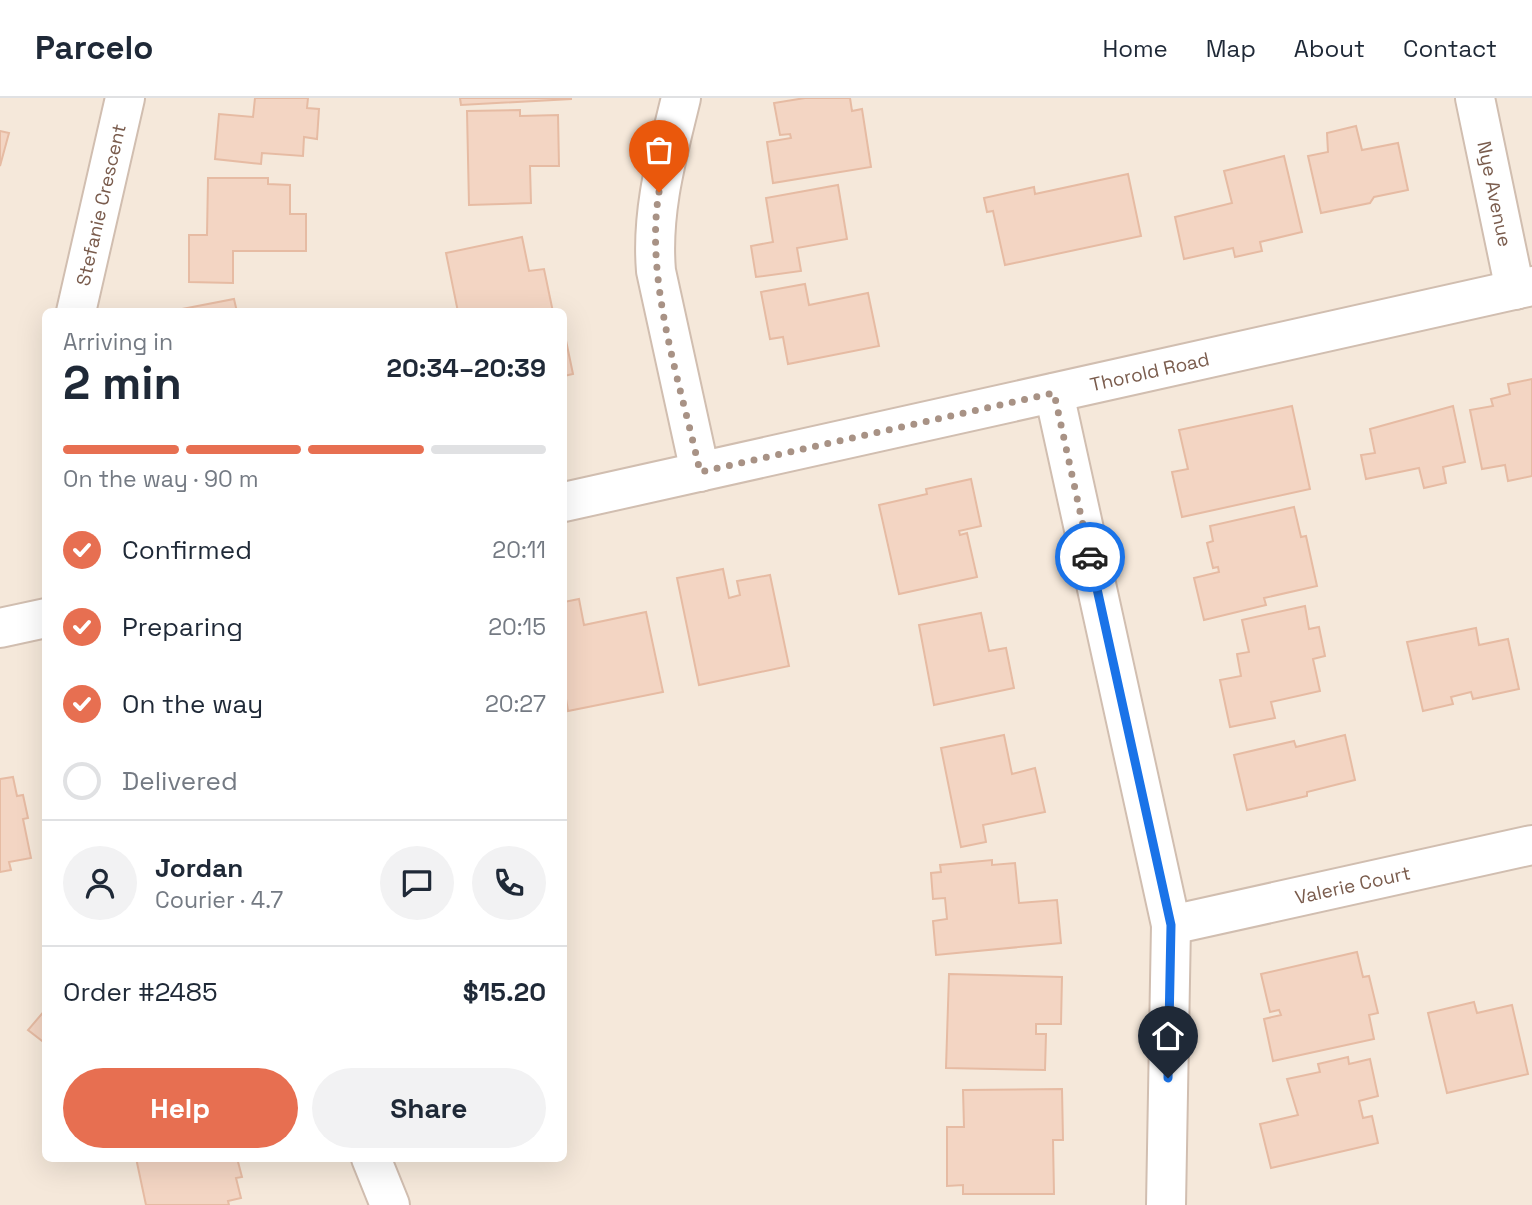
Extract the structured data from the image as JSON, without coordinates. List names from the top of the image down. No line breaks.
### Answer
{"streets":{"street":["Nye Avenue","Stefanie Crescent","Thorold Road","Valerie Court"]},"crossings":[["Nye Avenue","Thorold Road"]],"page":{"header":"Parcelo","nav":["Home","Map","About","Contact"],"heading":["2 min","Arriving in","20:34–20:39"],"panel":["Jordan","Courier · 4.7","Order #2485","$15.20"],"bar":"On the way · 90 m","list":[["Confirmed","20:11"],["Preparing","20:15"],["On the way","20:27"],"Delivered"],"buttons":["Help","Share"]}}
